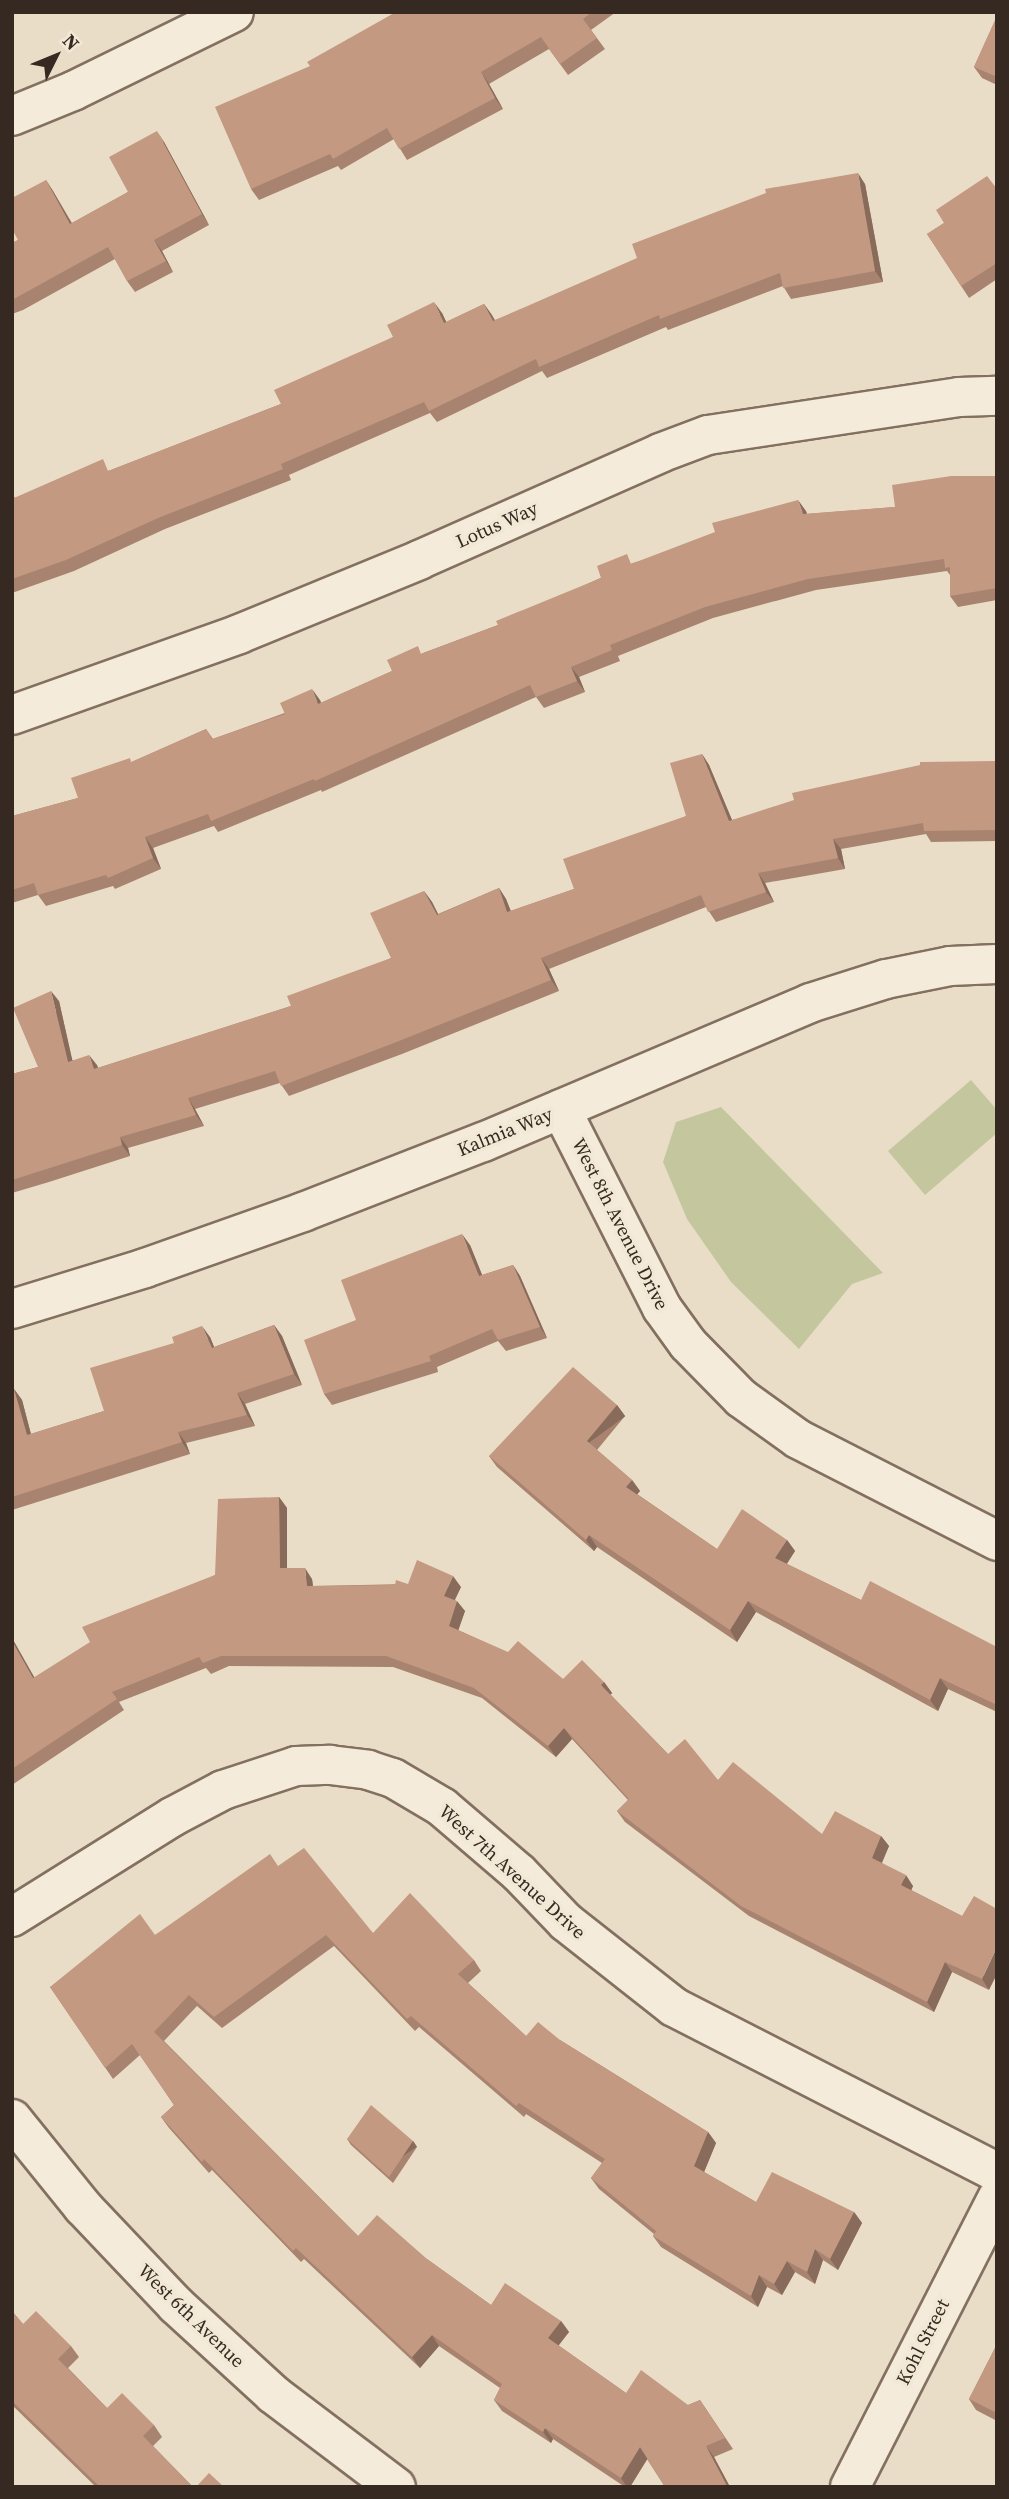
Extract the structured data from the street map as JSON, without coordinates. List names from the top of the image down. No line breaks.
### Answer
{"streets":{"street":["Lotus Way","Kalmia Way","West 8th Avenue Drive","West 7th Avenue Drive","West 6th Avenue","Kohl Street"]},"crossings":[["Kalmia Way","West 8th Avenue Drive"]],"north":"top right"}
